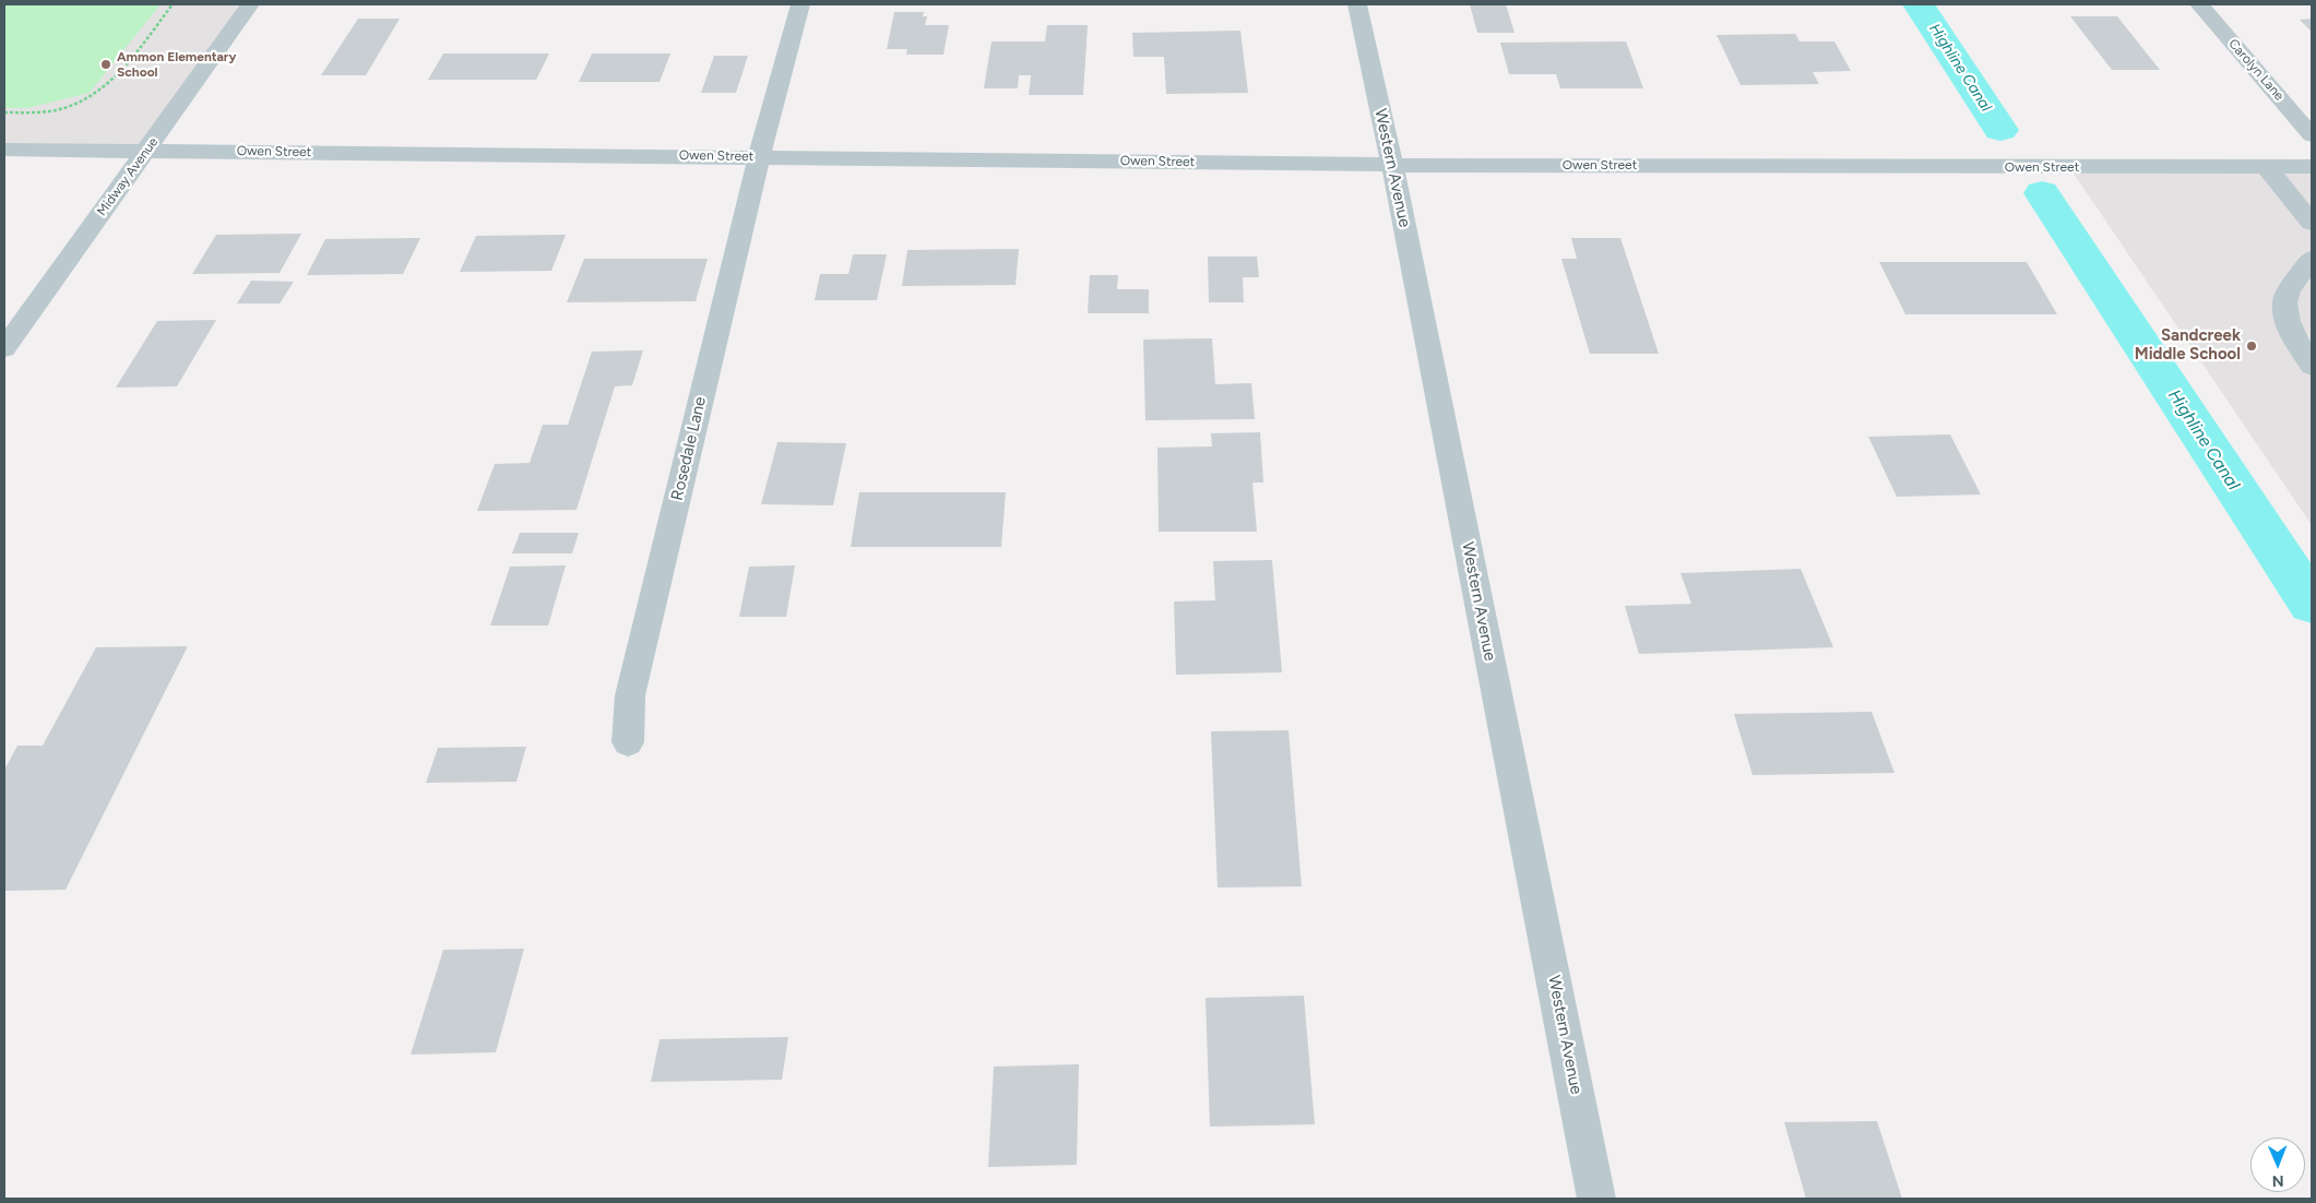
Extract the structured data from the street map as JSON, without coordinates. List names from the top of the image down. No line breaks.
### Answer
{"streets":{"street":["Carolyn Lane","Owen Street","Western Avenue","Midway Avenue","Rosedale Lane"]},"crossings":[["Owen Street","Western Avenue"],["Owen Street","Midway Avenue"],["Owen Street","Rosedale Lane"]],"water":["Highline Canal"],"places":["Ammon Elementary School","Sandcreek Middle School"],"north":"bottom"}
